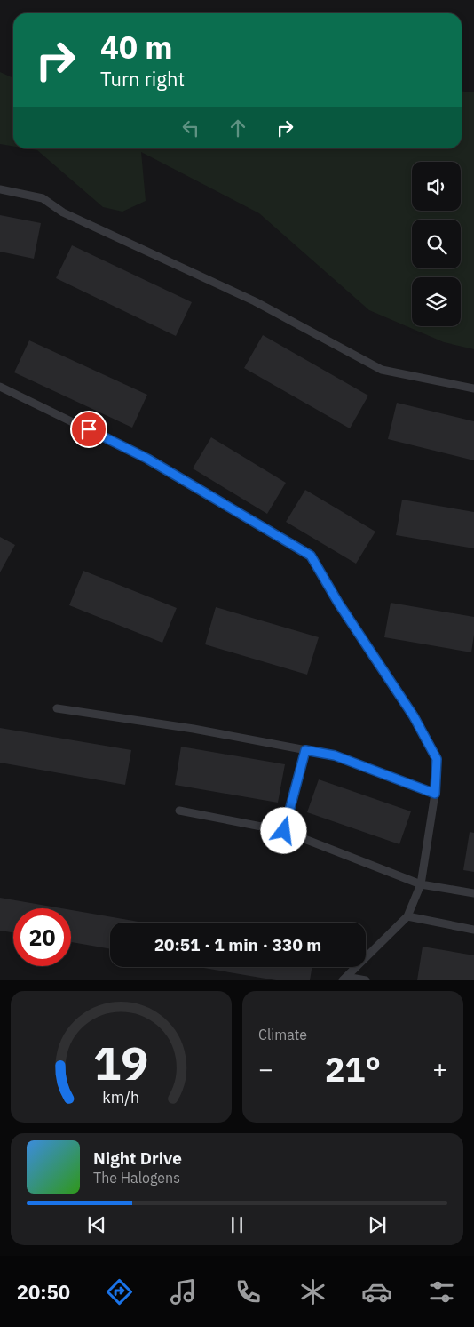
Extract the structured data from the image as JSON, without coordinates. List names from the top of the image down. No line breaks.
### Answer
{"page":{"turn":["40 m","Turn right"],"limit":"20","trip":"20:51 · 1 min · 330 m","tile":"Climate","heat":["−","21°","+"],"song":["Night Drive","The Halogens"],"tabs":"20:50","gauge":["19","km/h"]}}
